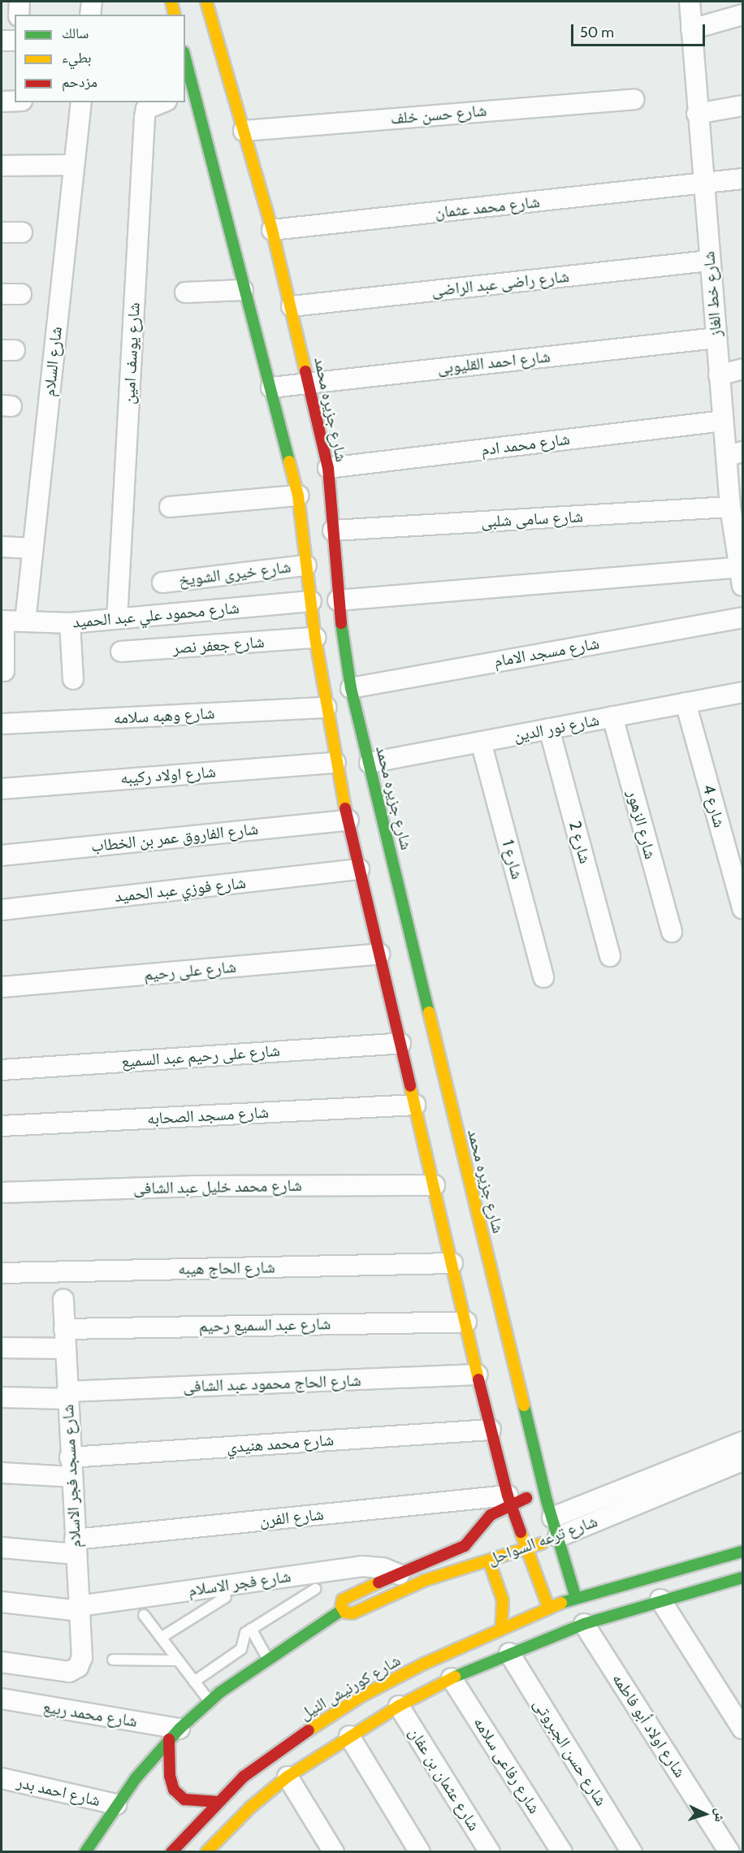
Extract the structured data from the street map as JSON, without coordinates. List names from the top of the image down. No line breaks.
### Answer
{"streets":{"main road":["شارع جزيره محمد","شارع ترعه السواحل","شارع كورنيش النيل"],"street":["شارع حسن خلف","شارع محمد عثمان","شارع راضى عبد الراضى","شارع خط الغاز","شارع يوسف امين","شارع السلام","شارع احمد القليوبى","شارع محمد ادم","شارع سامى شلبى","شارع خيرى الشويخ","شارع محمود علي عبد الحميد","شارع جعفر نصر","شارع مسجد الامام","شارع وهبه سلامه","شارع نور الدين","شارع اولاد ركيبه","شارع 4","شارع الزهور","شارع الفاروق عمر بن الخطاب","شارع 2","شارع 1","شارع فوزي عبد الحميد","شارع على رحيم","شارع على رحيم عبد السميع","شارع مسجد الصحابه","شارع محمد خليل عبد الشافى","شارع الحاج هيبه","شارع عبد السميع رحيم","شارع الحاج محمود عبد الشافى","شارع محمد هنيدي","شارع مسجد فجر الاسلام","شارع الفرن","شارع فجر الاسلام","شارع محمد ربيع","شارع اولاد أبو فاطمه","شارع حسن الجبروتى","شارع رفاعى سلامه","شارع عثمان بن عفان","شارع احمد بدر"]},"crossings":[["شارع حسن خلف","شارع جزيره محمد"],["شارع محمد عثمان","شارع خط الغاز"],["شارع محمد عثمان","شارع جزيره محمد"],["شارع راضى عبد الراضى","شارع خط الغاز"],["شارع راضى عبد الراضى","شارع جزيره محمد"],["شارع خط الغاز","شارع احمد القليوبى"],["شارع خط الغاز","شارع محمد ادم"],["شارع خط الغاز","شارع سامى شلبى"],["شارع يوسف امين","شارع محمود علي عبد الحميد"],["شارع السلام","شارع محمود علي عبد الحميد"],["شارع احمد القليوبى","شارع جزيره محمد"],["شارع جزيره محمد","شارع محمد ادم"],["شارع جزيره محمد","شارع سامى شلبى"],["شارع جزيره محمد","شارع مسجد الامام"],["شارع جزيره محمد","شارع نور الدين"],["شارع جزيره محمد","شارع ترعه السواحل"],["شارع جزيره محمد","شارع كورنيش النيل"],["شارع نور الدين","شارع 4"],["شارع نور الدين","شارع الزهور"],["شارع نور الدين","شارع 2"],["شارع نور الدين","شارع 1"],["شارع عبد السميع رحيم","شارع مسجد فجر الاسلام"],["شارع الحاج محمود عبد الشافى","شارع مسجد فجر الاسلام"],["شارع محمد هنيدي","شارع مسجد فجر الاسلام"],["شارع مسجد فجر الاسلام","شارع الفرن"],["شارع مسجد فجر الاسلام","شارع فجر الاسلام"],["شارع الفرن","شارع ترعه السواحل"],["شارع ترعه السواحل","شارع فجر الاسلام"],["شارع ترعه السواحل","شارع محمد ربيع"],["شارع ترعه السواحل","شارع احمد بدر"]],"legend":["سالك","بطيء","مزدحم"],"scale_bar":"50 m","north":"right"}
